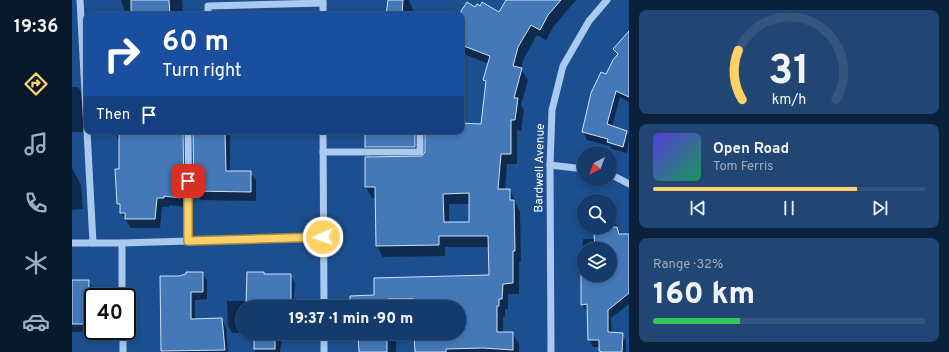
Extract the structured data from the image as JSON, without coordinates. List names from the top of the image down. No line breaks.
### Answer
{"streets":{"street":["Bardwell Avenue"]},"north":"bottom left","page":{"tabs":"19:36","turn":["60 m","Turn right"],"then":"Then","song":["Open Road","Tom Ferris"],"tile":["Range · 32%","160 km"],"limit":"40","trip":"19:37 · 1 min · 90 m","gauge":["31","km/h"]}}
